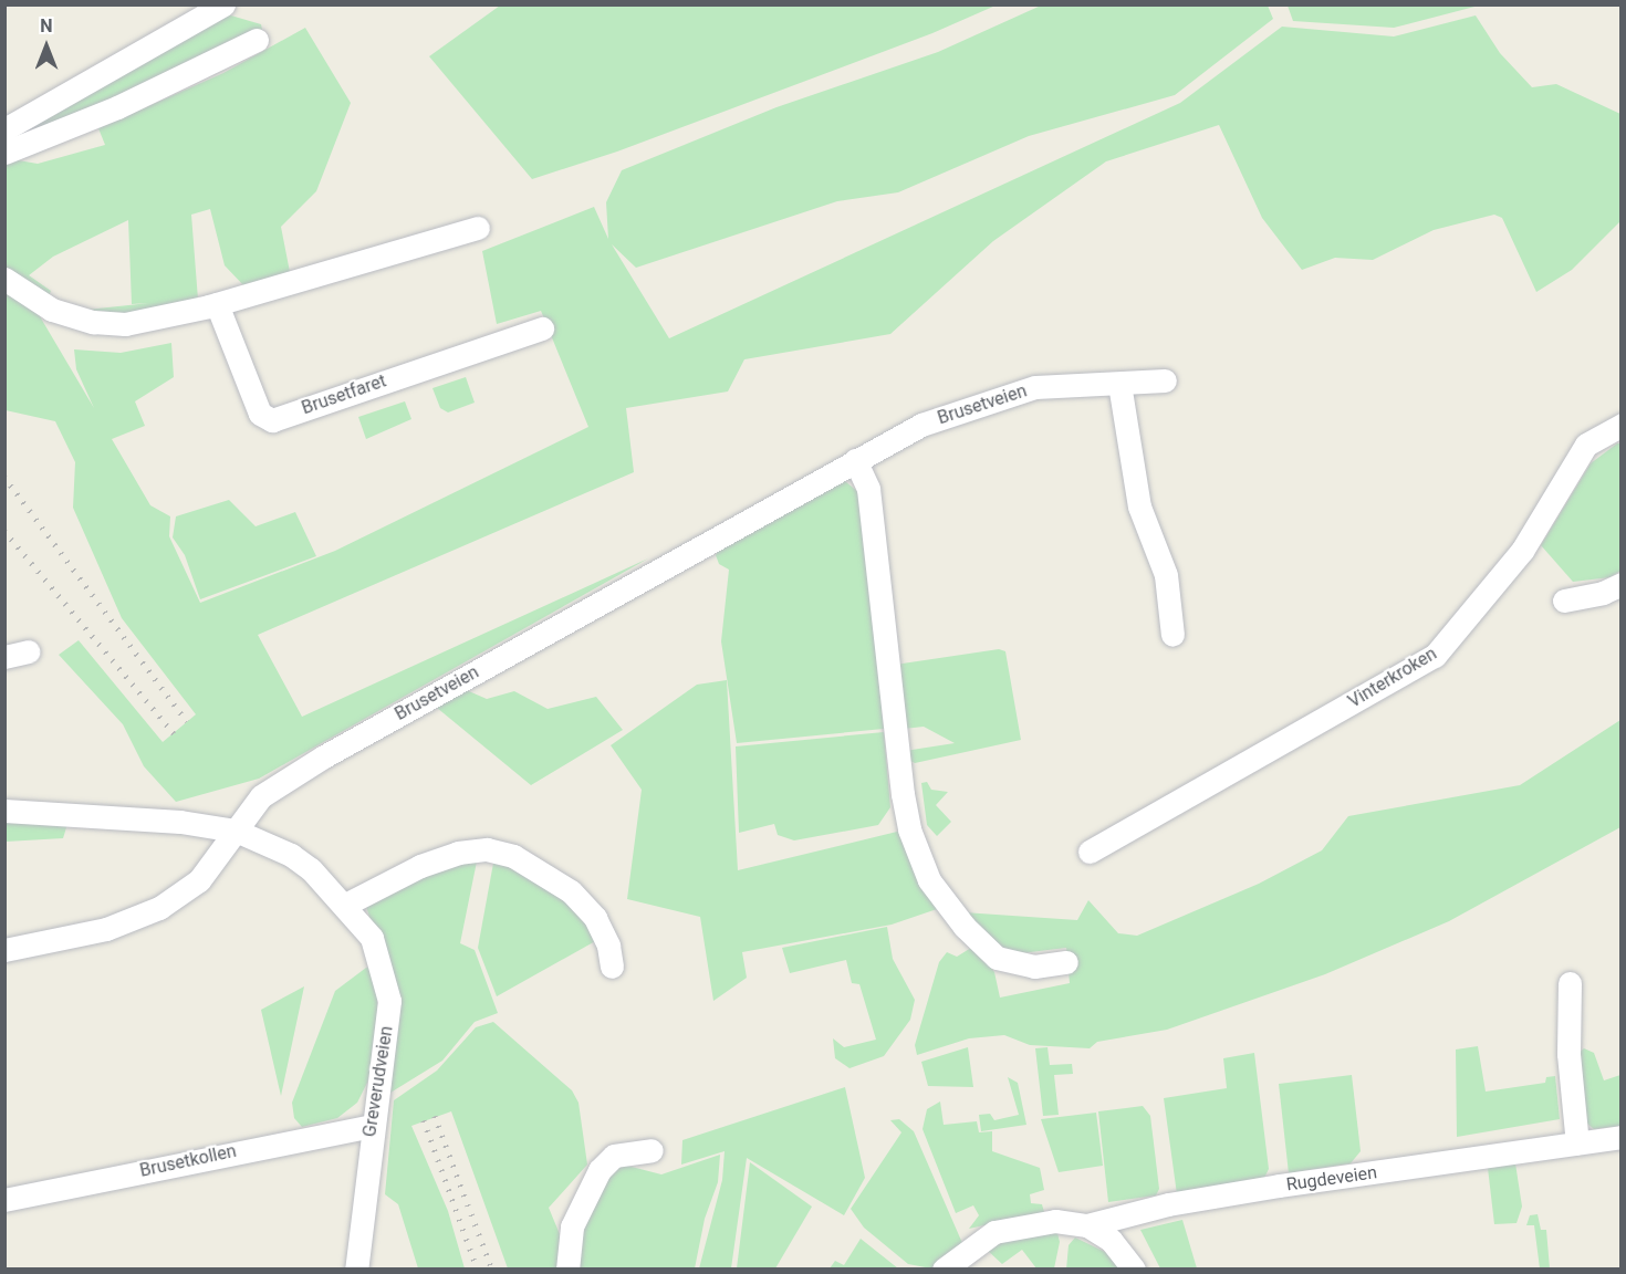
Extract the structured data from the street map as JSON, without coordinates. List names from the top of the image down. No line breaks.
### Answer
{"streets":{"street":["Brusetfaret","Brusetveien","Vinterkroken","Greverudveien","Brusetkollen","Rugdeveien"]},"crossings":[["Brusetveien","Greverudveien"],["Greverudveien","Brusetkollen"]],"north":"top"}
